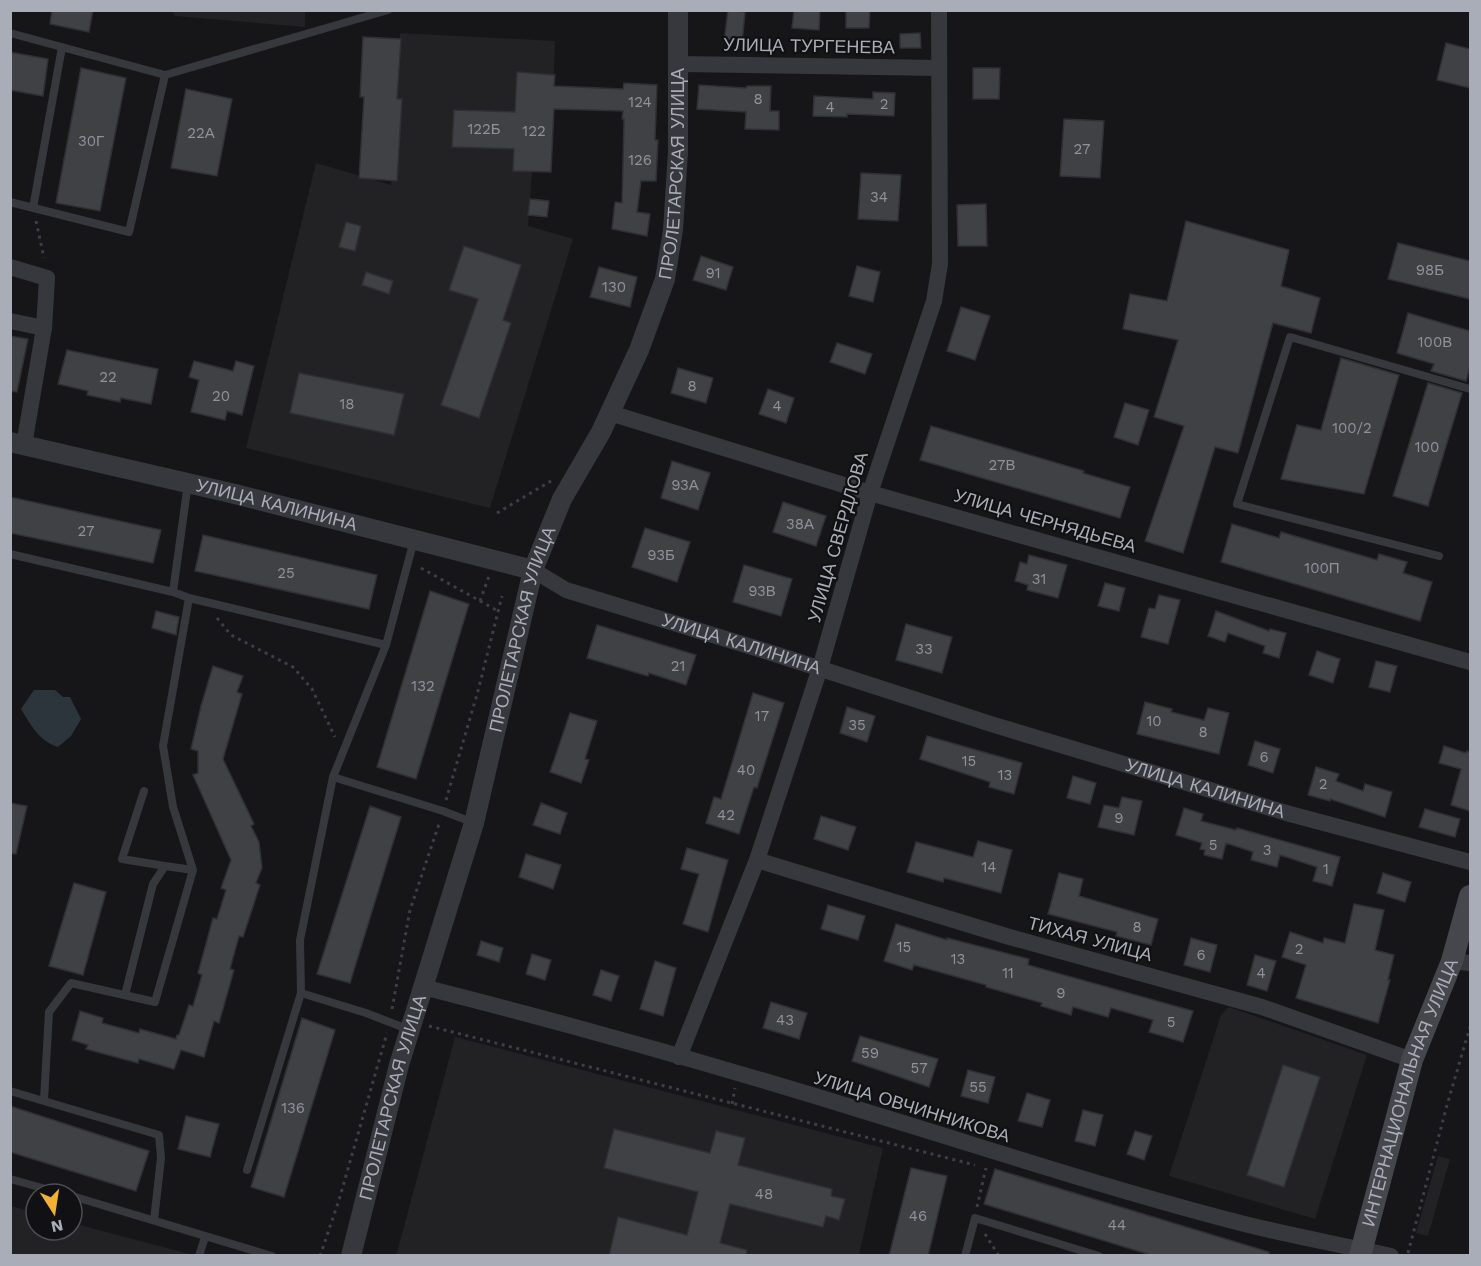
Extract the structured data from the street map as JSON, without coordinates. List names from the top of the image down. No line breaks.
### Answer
{"streets":{"main road":["ИНТЕРНАЦИОНАЛЬНАЯ УЛИЦА"],"street":["УЛИЦА ТУРГЕНЕВА","ПРОЛЕТАРСКАЯ УЛИЦА","УЛИЦА КАЛИНИНА","УЛИЦА ЧЕРНЯДЬЕВА","УЛИЦА СВЕРДЛОВА","ТИХАЯ УЛИЦА","УЛИЦА ОВЧИННИКОВА"]},"crossings":[["УЛИЦА ТУРГЕНЕВА","ПРОЛЕТАРСКАЯ УЛИЦА"],["УЛИЦА ТУРГЕНЕВА","УЛИЦА СВЕРДЛОВА"],["ПРОЛЕТАРСКАЯ УЛИЦА","УЛИЦА КАЛИНИНА"],["ПРОЛЕТАРСКАЯ УЛИЦА","УЛИЦА ЧЕРНЯДЬЕВА"],["ПРОЛЕТАРСКАЯ УЛИЦА","УЛИЦА ОВЧИННИКОВА"],["УЛИЦА КАЛИНИНА","УЛИЦА СВЕРДЛОВА"],["УЛИЦА ЧЕРНЯДЬЕВА","УЛИЦА СВЕРДЛОВА"],["УЛИЦА СВЕРДЛОВА","ТИХАЯ УЛИЦА"],["УЛИЦА СВЕРДЛОВА","УЛИЦА ОВЧИННИКОВА"],["ТИХАЯ УЛИЦА","ИНТЕРНАЦИОНАЛЬНАЯ УЛИЦА"],["ИНТЕРНАЦИОНАЛЬНАЯ УЛИЦА","УЛИЦА ОВЧИННИКОВА"]],"house_numbers":["8","124","2","4","122Б","122","22А","30Г","27","126","34","98Б","91","130","100В","22","8","20","18","4","100/2","100","27В","93А","38А","27","93Б","100П","25","31","93В","33","21","132","17","10","35","8","6","15","40","13","2","42","9","5","3","14","1","8","15","2","6","13","11","4","9","43","5","59","57","55","136","48","46","44"],"north":"bottom"}
